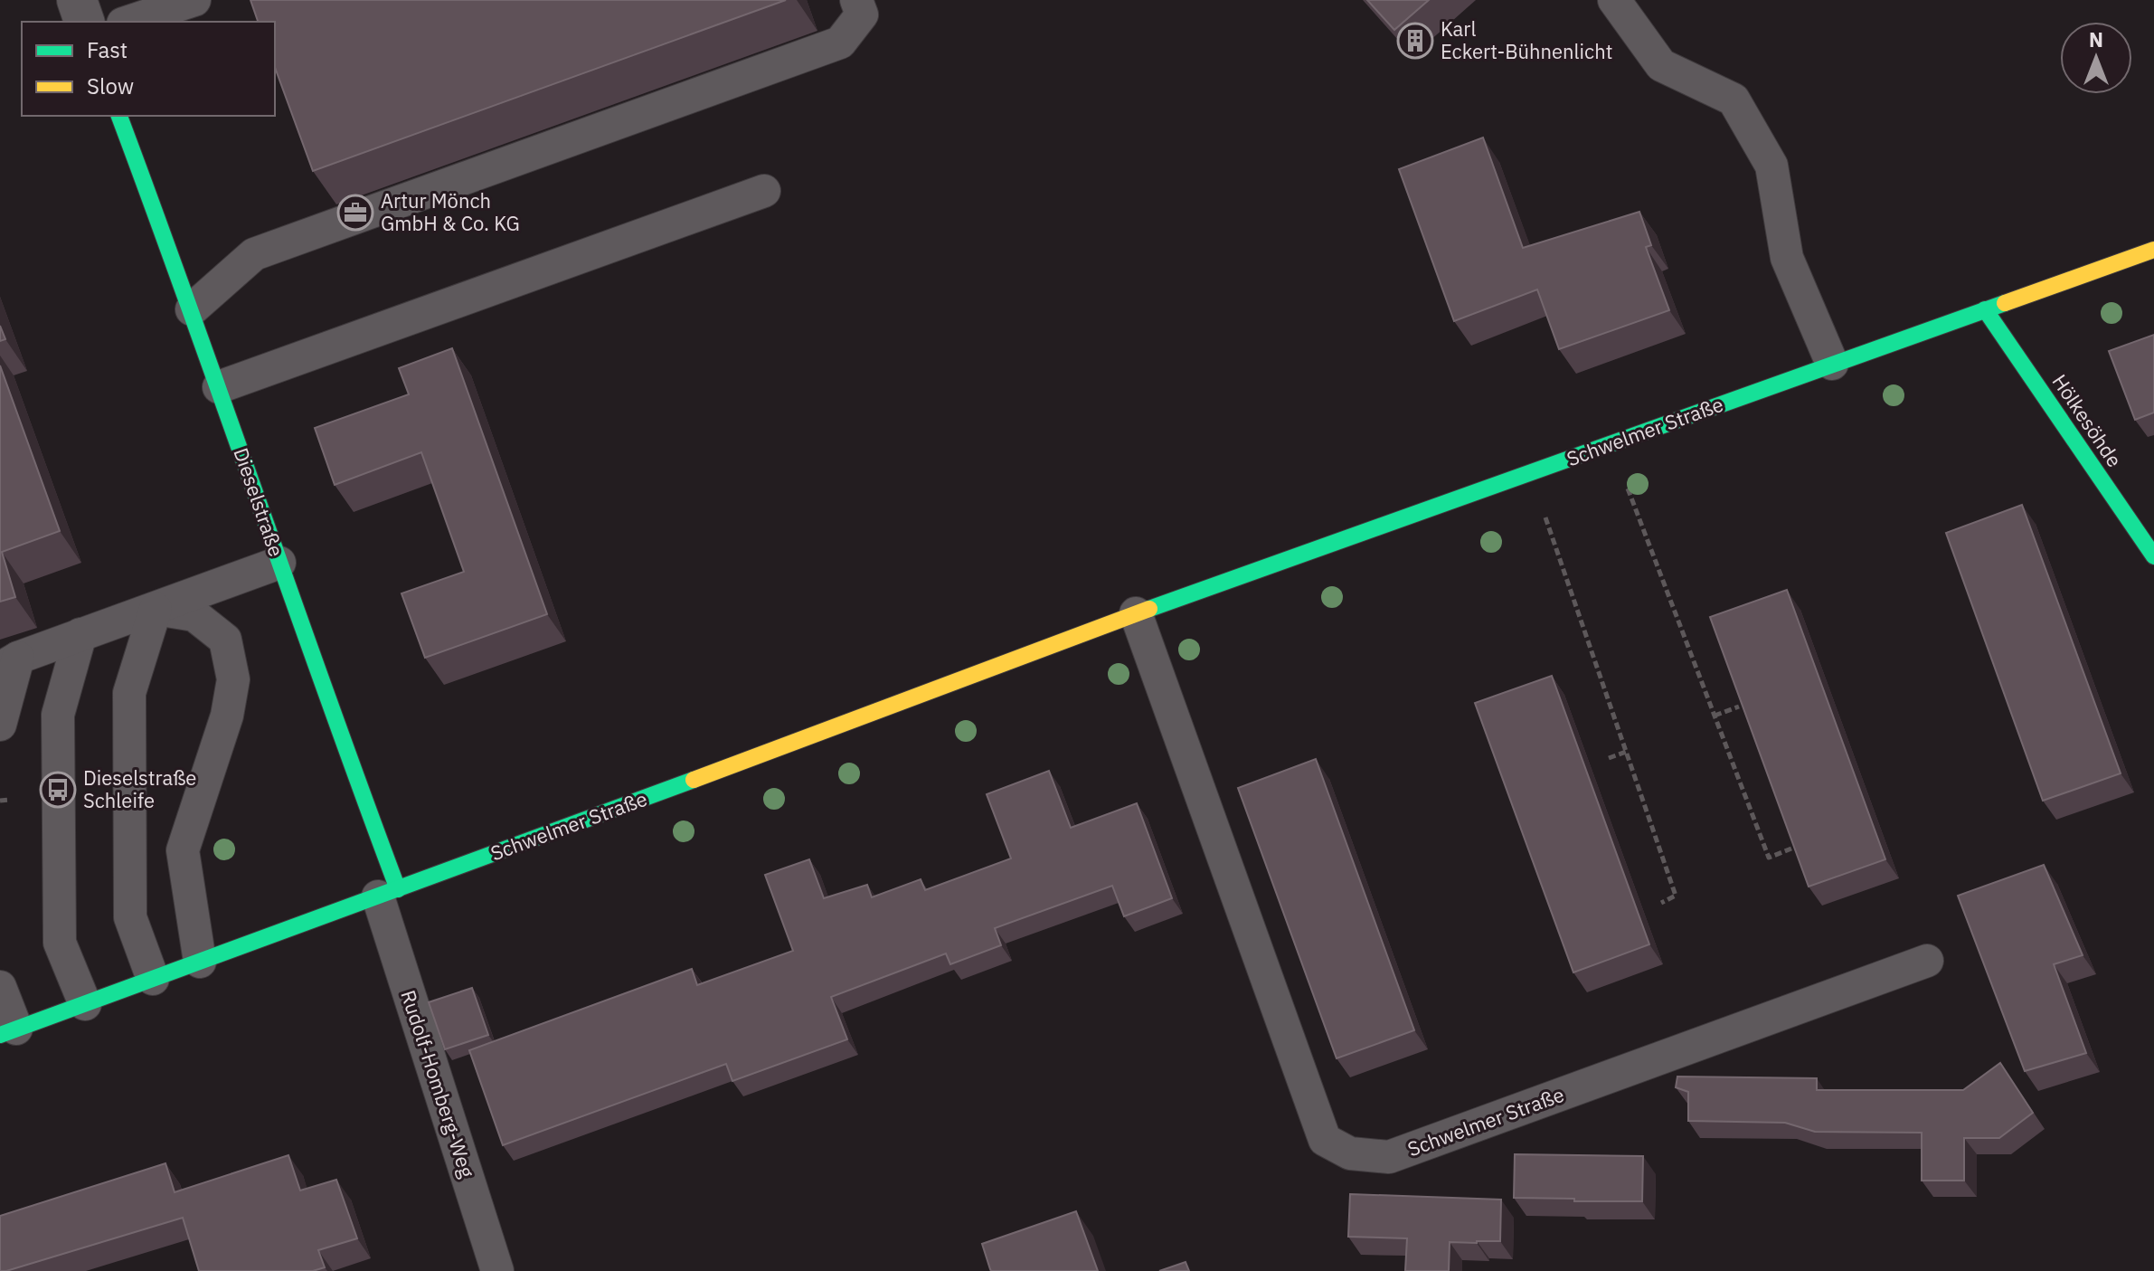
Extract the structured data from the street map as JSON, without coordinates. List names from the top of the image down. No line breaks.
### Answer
{"streets":{"main road":["Hölkesöhde","Schwelmer Straße","Dieselstraße"],"lane":["Rudolf-Homberg-Weg"]},"crossings":[["Hölkesöhde","Schwelmer Straße"],["Schwelmer Straße","Dieselstraße"],["Schwelmer Straße","Rudolf-Homberg-Weg"],["Dieselstraße","Rudolf-Homberg-Weg"]],"places":{"building":["Karl Eckert-Bühnenlicht"],"office":["Artur Mönch GmbH & Co. KG"],"bus stop":["Dieselstraße Schleife"]},"legend":["Fast","Slow"],"north":"top"}
